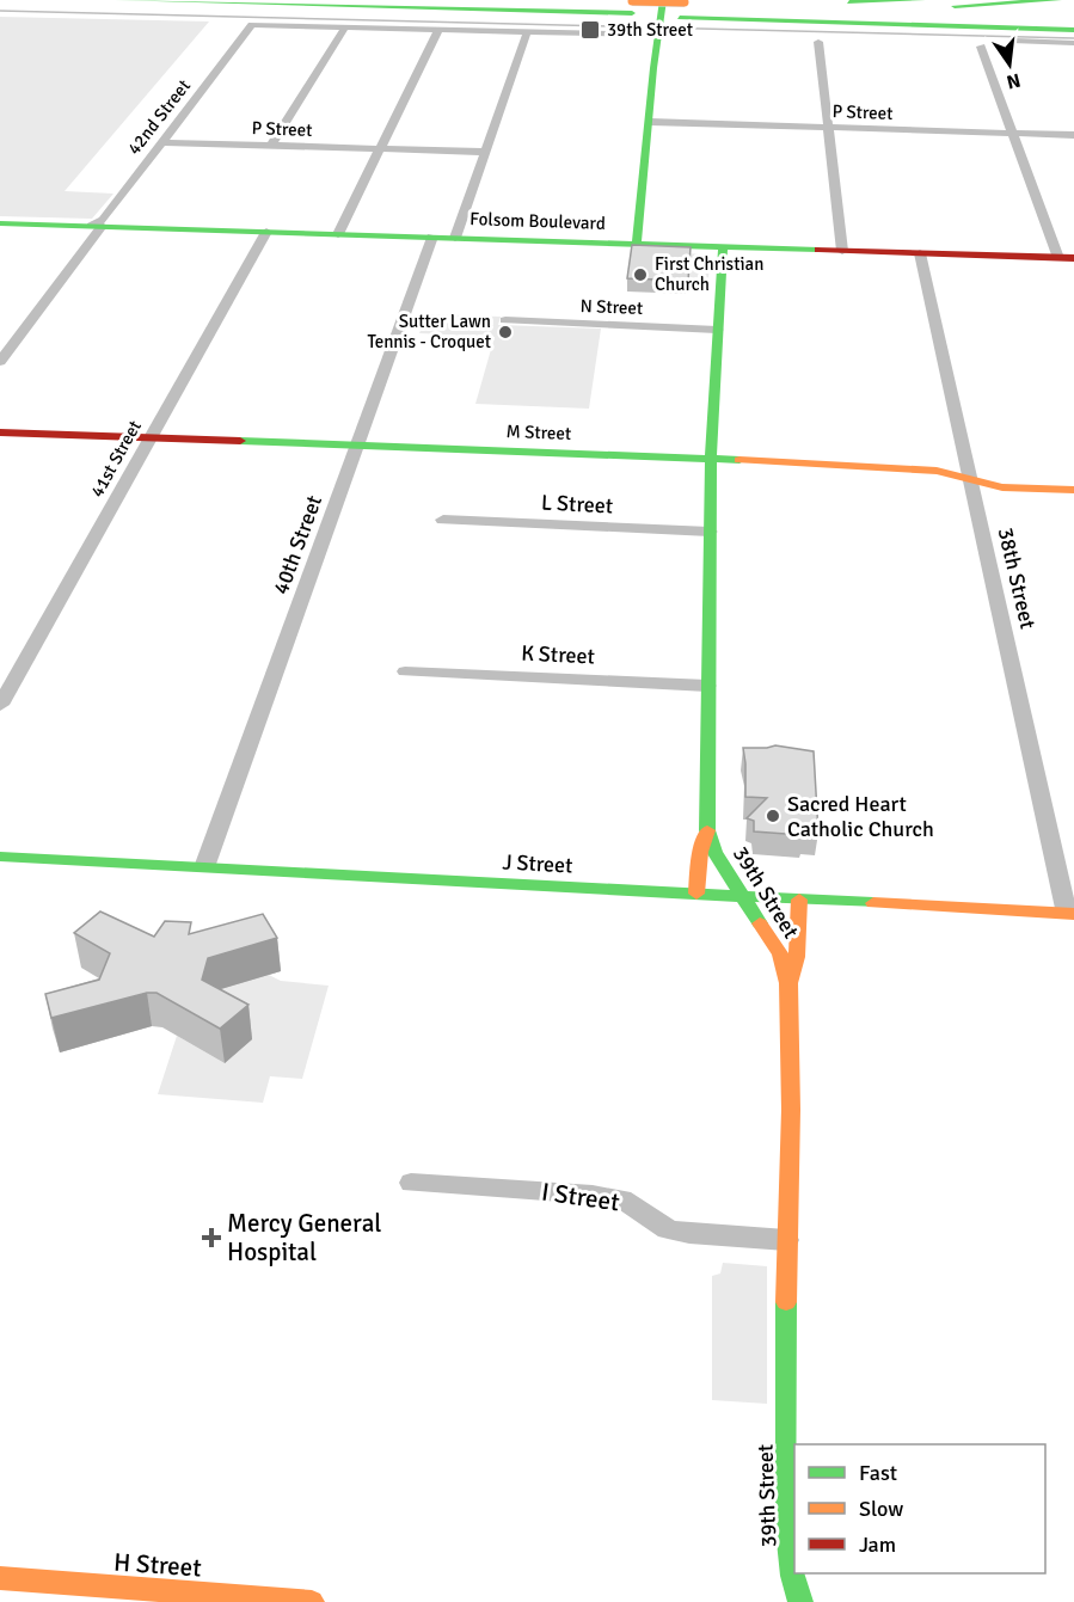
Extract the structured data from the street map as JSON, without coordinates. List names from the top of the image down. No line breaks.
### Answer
{"streets":{"main road":["Folsom Boulevard","M Street","J Street","39th Street","H Street"],"street":["P Street","42nd Street","N Street","41st Street","L Street","40th Street","38th Street","K Street","I Street"]},"crossings":[["P Street","42nd Street"],["42nd Street","Folsom Boulevard"],["Folsom Boulevard","41st Street"],["Folsom Boulevard","40th Street"],["Folsom Boulevard","38th Street"],["Folsom Boulevard","39th Street"],["N Street","39th Street"],["M Street","41st Street"],["M Street","40th Street"],["M Street","38th Street"],["M Street","39th Street"],["L Street","39th Street"],["40th Street","J Street"],["38th Street","J Street"],["K Street","39th Street"],["J Street","39th Street"],["39th Street","I Street"]],"places":{"transit":["39th Street"],"other":["First Christian Church","Sutter Lawn Tennis - Croquet","Sacred Heart Catholic Church"],"health":["Mercy General Hospital"]},"legend":["Fast","Slow","Jam"],"north":"bottom"}
